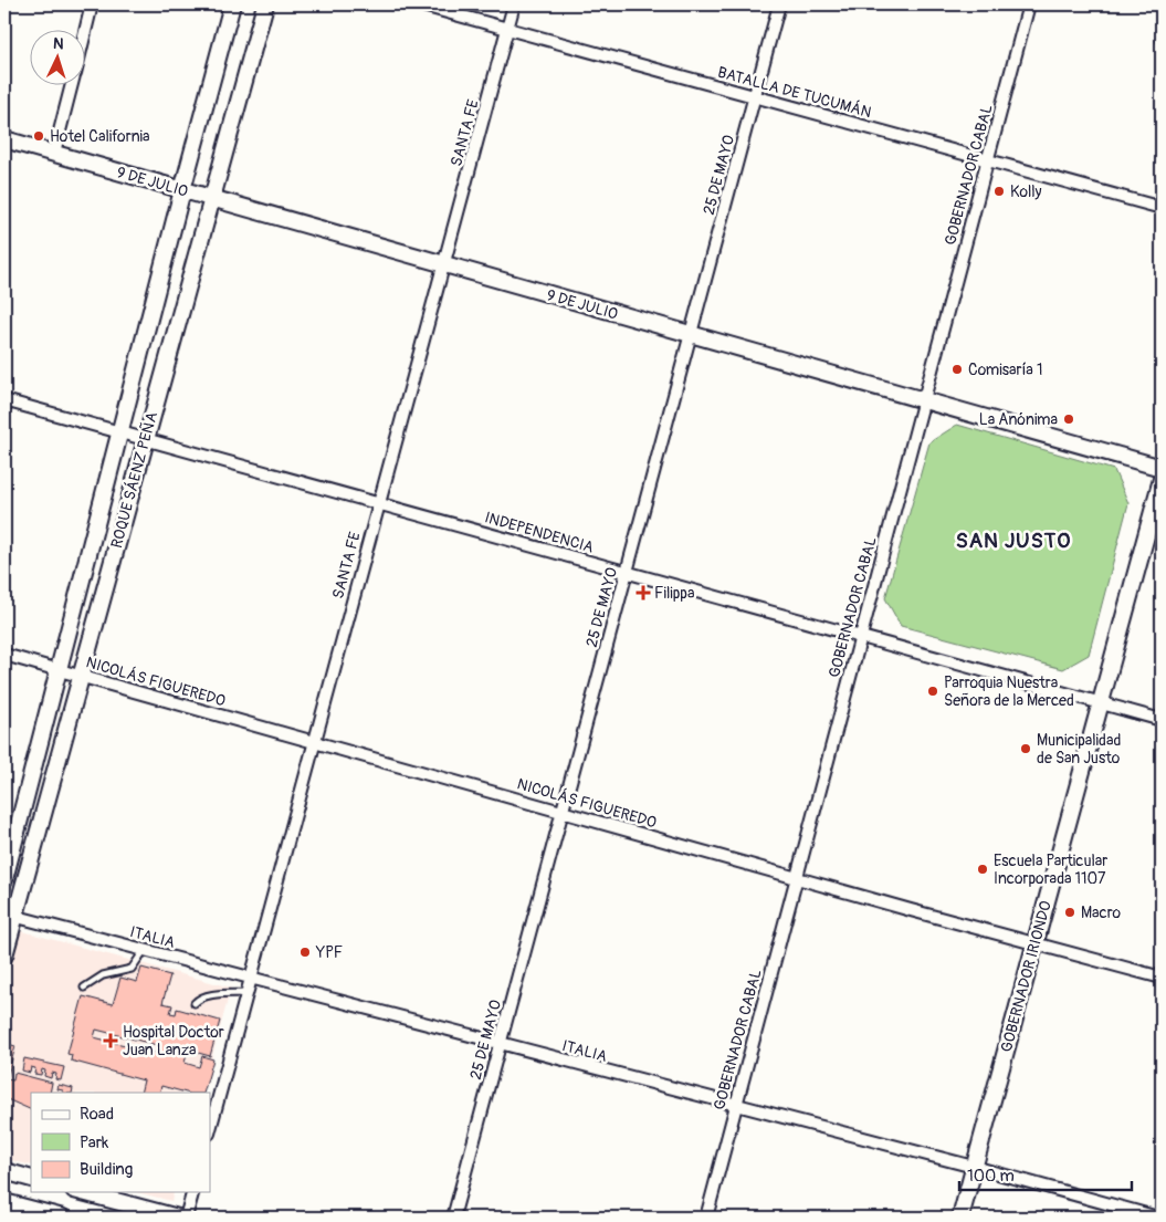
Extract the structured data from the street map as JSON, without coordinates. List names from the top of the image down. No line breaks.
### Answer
{"streets":{"main road":["9 DE JULIO","ROQUE SÁENZ PEÑA","GOBERNADOR IRIONDO"],"street":["BATALLA DE TUCUMÁN","SANTA FE","25 DE MAYO","GOBERNADOR CABAL","INDEPENDENCIA","NICOLÁS FIGUEREDO","ITALIA"]},"crossings":[["BATALLA DE TUCUMÁN","SANTA FE"],["BATALLA DE TUCUMÁN","25 DE MAYO"],["BATALLA DE TUCUMÁN","GOBERNADOR CABAL"],["SANTA FE","9 DE JULIO"],["SANTA FE","INDEPENDENCIA"],["SANTA FE","NICOLÁS FIGUEREDO"],["SANTA FE","ITALIA"],["25 DE MAYO","9 DE JULIO"],["25 DE MAYO","INDEPENDENCIA"],["25 DE MAYO","NICOLÁS FIGUEREDO"],["25 DE MAYO","ITALIA"],["GOBERNADOR CABAL","9 DE JULIO"],["GOBERNADOR CABAL","INDEPENDENCIA"],["GOBERNADOR CABAL","NICOLÁS FIGUEREDO"],["GOBERNADOR CABAL","ITALIA"],["9 DE JULIO","ROQUE SÁENZ PEÑA"],["ROQUE SÁENZ PEÑA","INDEPENDENCIA"],["ROQUE SÁENZ PEÑA","NICOLÁS FIGUEREDO"],["ROQUE SÁENZ PEÑA","ITALIA"],["INDEPENDENCIA","GOBERNADOR IRIONDO"],["NICOLÁS FIGUEREDO","GOBERNADOR IRIONDO"],["ITALIA","GOBERNADOR IRIONDO"]],"districts":["SAN JUSTO"],"places":{"other":["Hotel California","Kolly","Comisaría 1","La Anónima","Parroquia Nuestra Señora de la Merced","Municipalidad de San Justo","Escuela Particular Incorporada 1107","Macro","YPF"],"health":["Filippa","Hospital Doctor Juan Lanza"]},"legend":["Road","Park","Building"],"scale_bar":"100 m","north":"top"}
